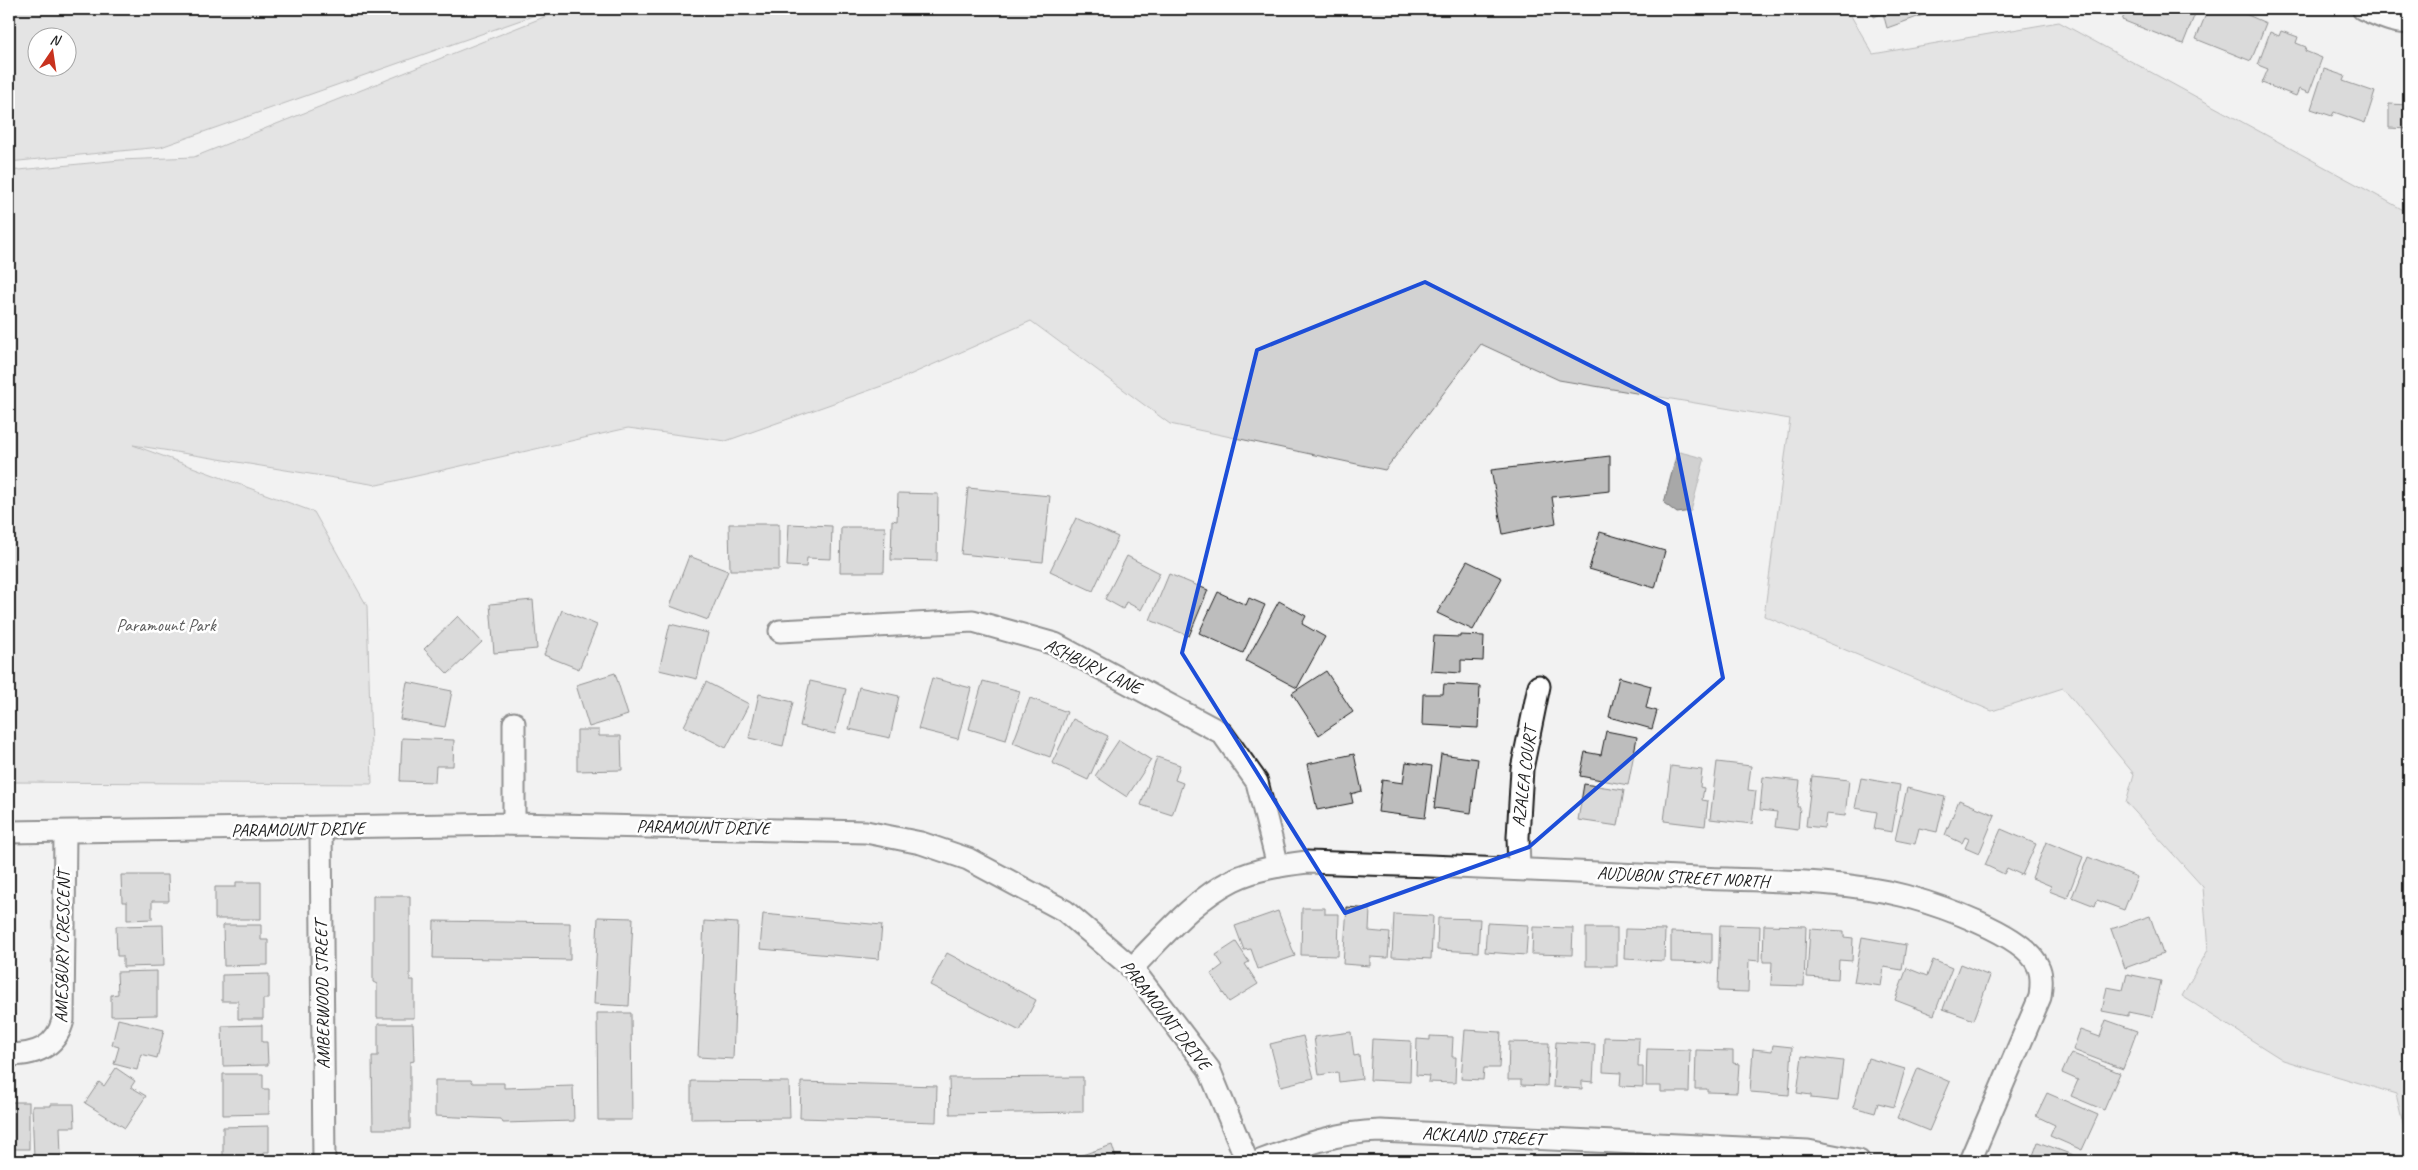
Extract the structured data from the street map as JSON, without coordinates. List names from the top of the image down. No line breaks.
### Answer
{"streets":{"street":["ASHBURY LANE","AZALEA COURT","PARAMOUNT DRIVE","AUDUBON STREET NORTH","AMESBURY CRESCENT","AMBERWOOD STREET","ACKLAND STREET"]},"crossings":[["ASHBURY LANE","AUDUBON STREET NORTH"],["AZALEA COURT","AUDUBON STREET NORTH"],["PARAMOUNT DRIVE","AUDUBON STREET NORTH"],["PARAMOUNT DRIVE","AMESBURY CRESCENT"],["PARAMOUNT DRIVE","AMBERWOOD STREET"]],"parks":["Paramount Park"],"north":"top"}
